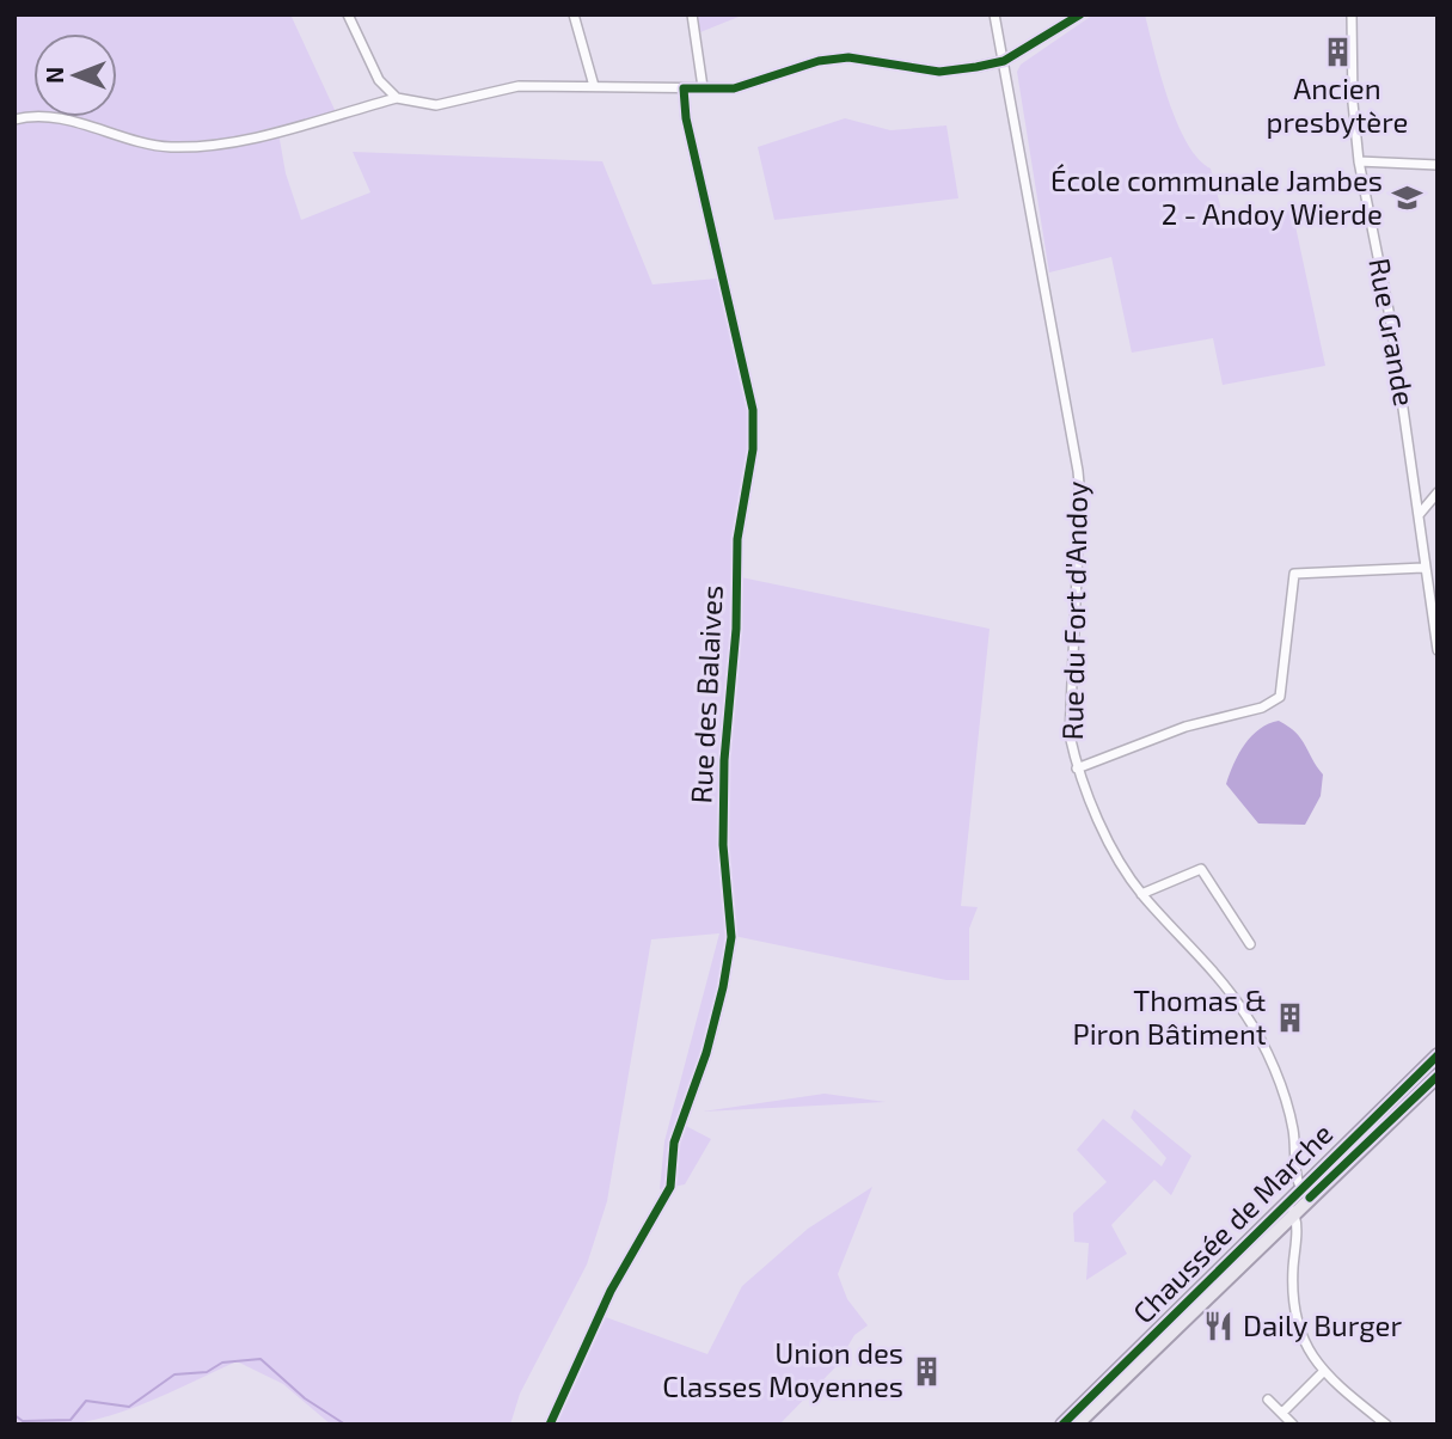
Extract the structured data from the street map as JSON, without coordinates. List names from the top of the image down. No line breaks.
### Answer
{"streets":{"main road":["Chaussée de Marche"],"street":["Rue Grande","Rue du Fort d'Andoy","Rue des Balaives"]},"crossings":[["Rue du Fort d'Andoy","Chaussée de Marche"]],"places":{"building":["Ancien presbytère","Thomas & Piron Bâtiment","Union des Classes Moyennes"],"school or university":["École communale Jambes 2 - Andoy Wierde"],"restaurant":["Daily Burger"]},"north":"left"}
